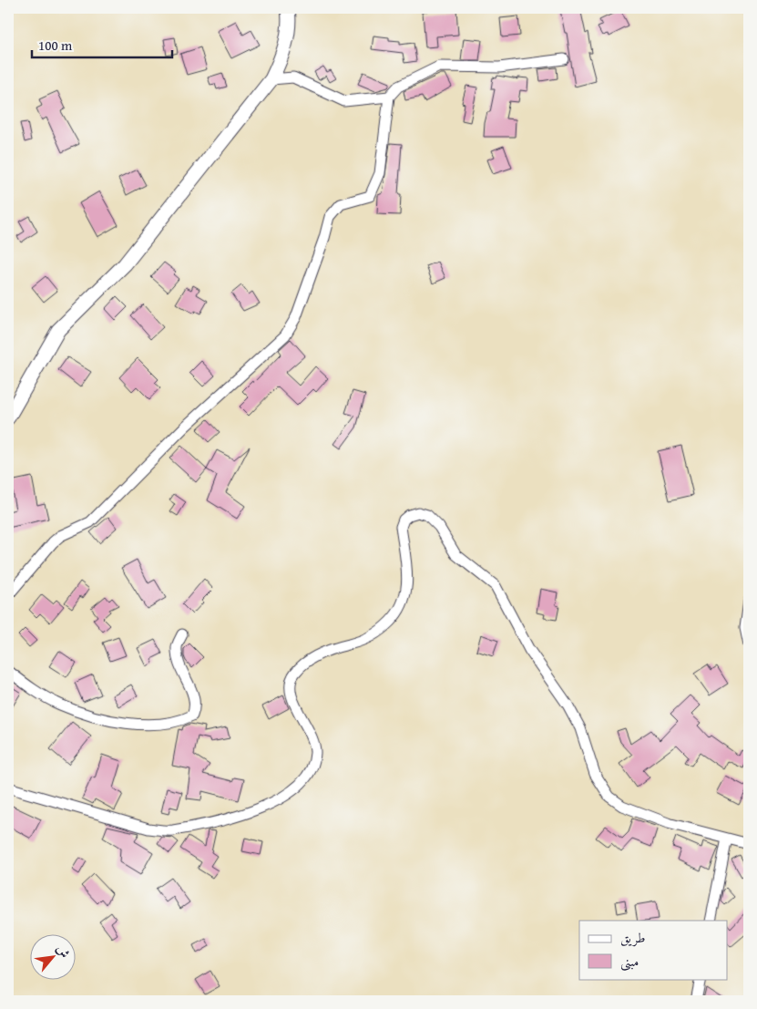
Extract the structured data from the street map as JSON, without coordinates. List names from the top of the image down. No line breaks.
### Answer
{"legend":["طريق","مبنى"],"scale_bar":"100 m","north":"top right"}
